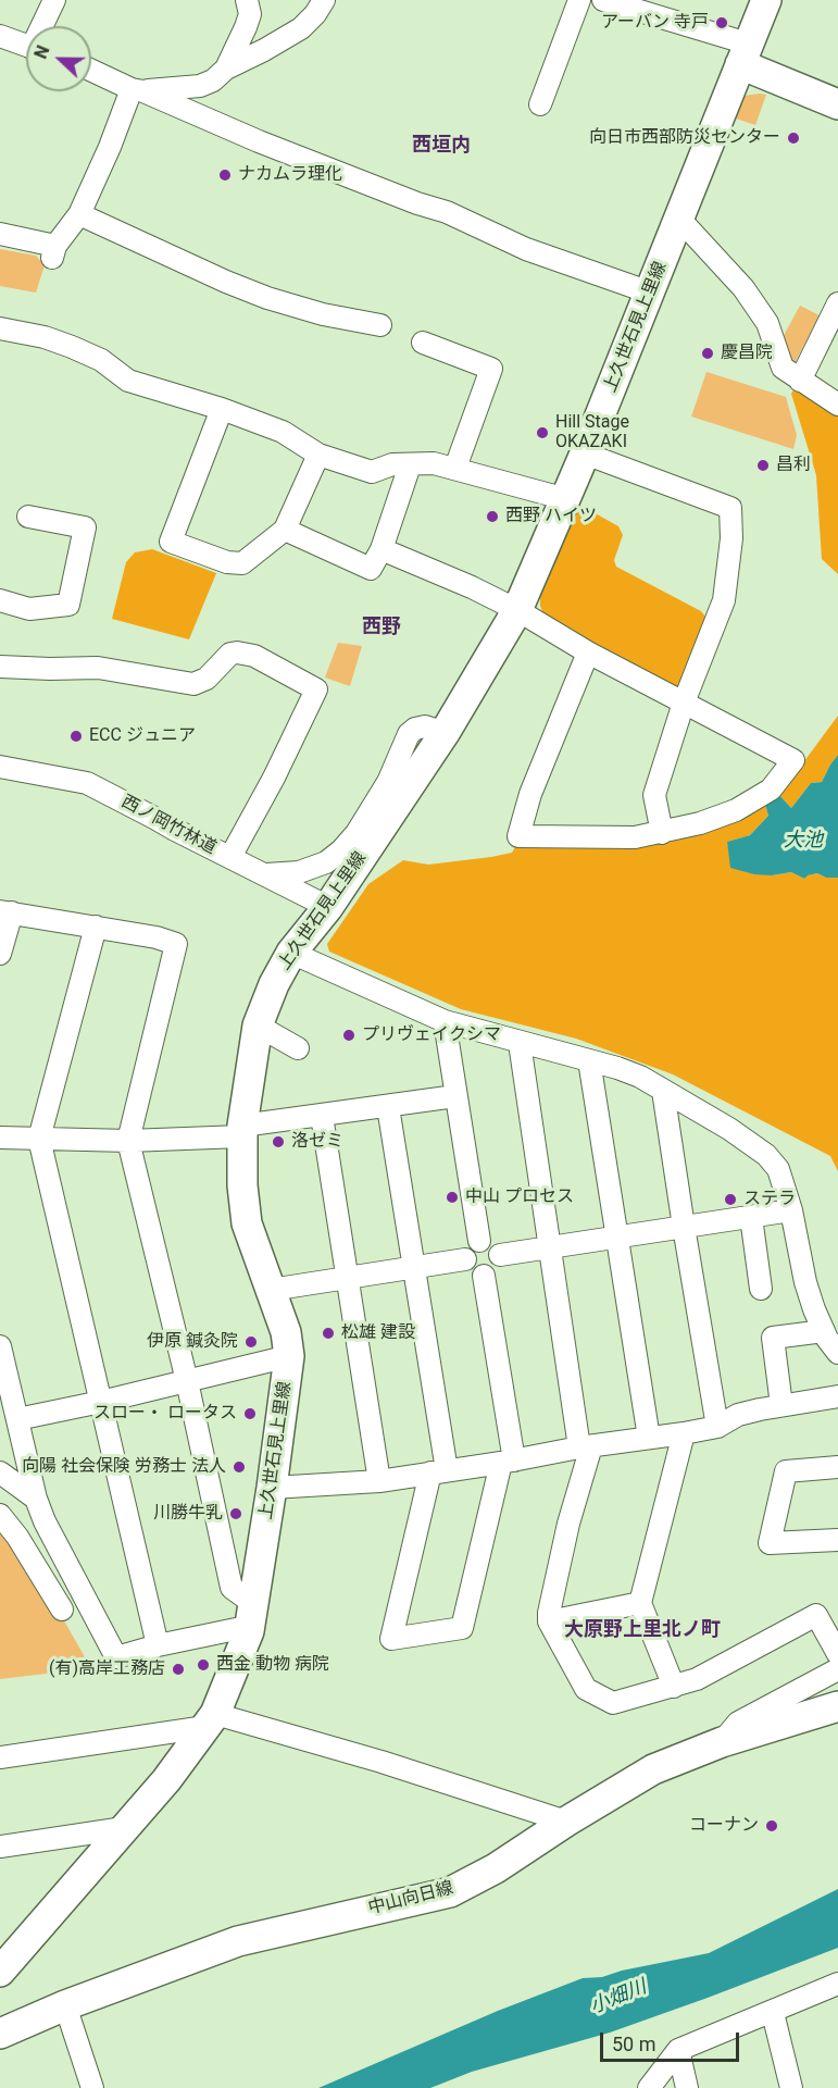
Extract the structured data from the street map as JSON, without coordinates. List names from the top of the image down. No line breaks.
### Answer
{"streets":{"main road":["上久世石見上里線","中山向日線"],"street":["西ノ岡竹林道"]},"crossings":[["上久世石見上里線","西ノ岡竹林道"]],"districts":["西垣内","西野","大原野上里北ノ町"],"water":["大池","小畑川"],"places":["アーバン 寺戸","向日市西部防災センター","ナカムラ理化","慶昌院","Hill Stage OKAZAKI","昌利","西野 ハイツ","ECC ジュニア","プリヴェイクシマ","洛ゼミ","中山 プロセス","ステラ","松雄 建設","伊原 鍼灸院","スロー・ ロータス","向陽 社会保険 労務士 法人","川勝牛乳","西金 動物 病院","(有)高岸工務店","コーナン"],"scale_bar":"50 m","north":"left"}
